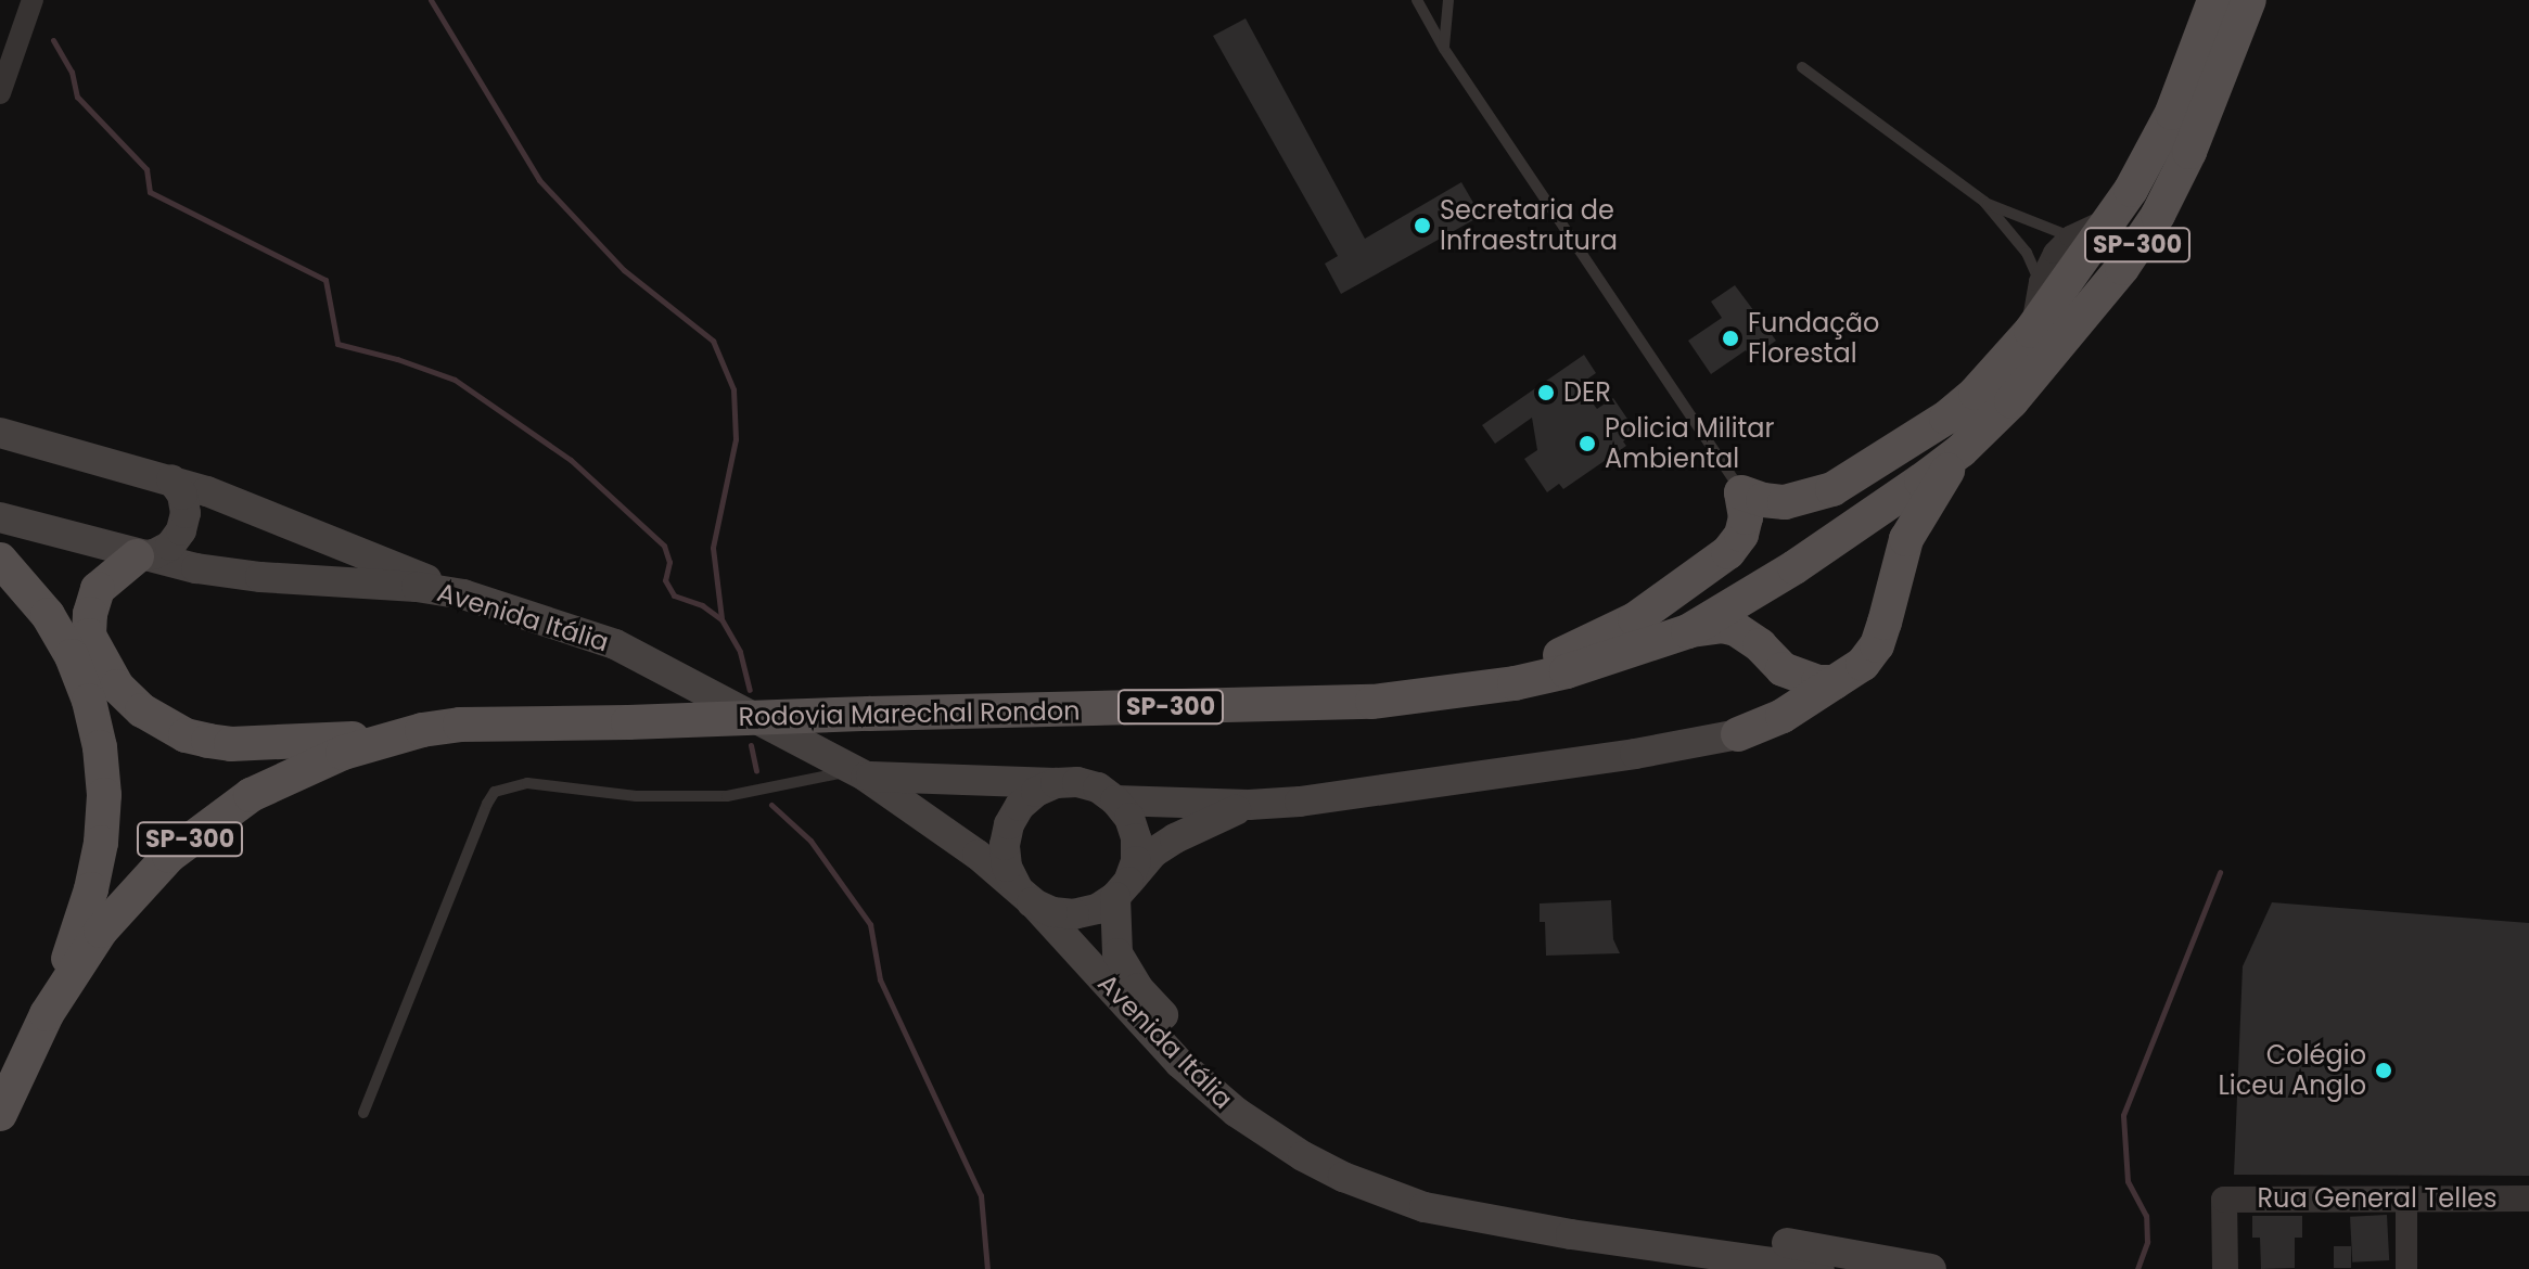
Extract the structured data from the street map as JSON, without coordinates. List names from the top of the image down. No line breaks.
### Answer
{"streets":{"main road":["SP-300","Avenida Itália","Rodovia Marechal Rondon"],"street":["Rua General Telles"]},"places":["Secretaria de Infraestrutura","Fundação Florestal","DER","Policia Militar Ambiental","Colégio Liceu Anglo"]}
